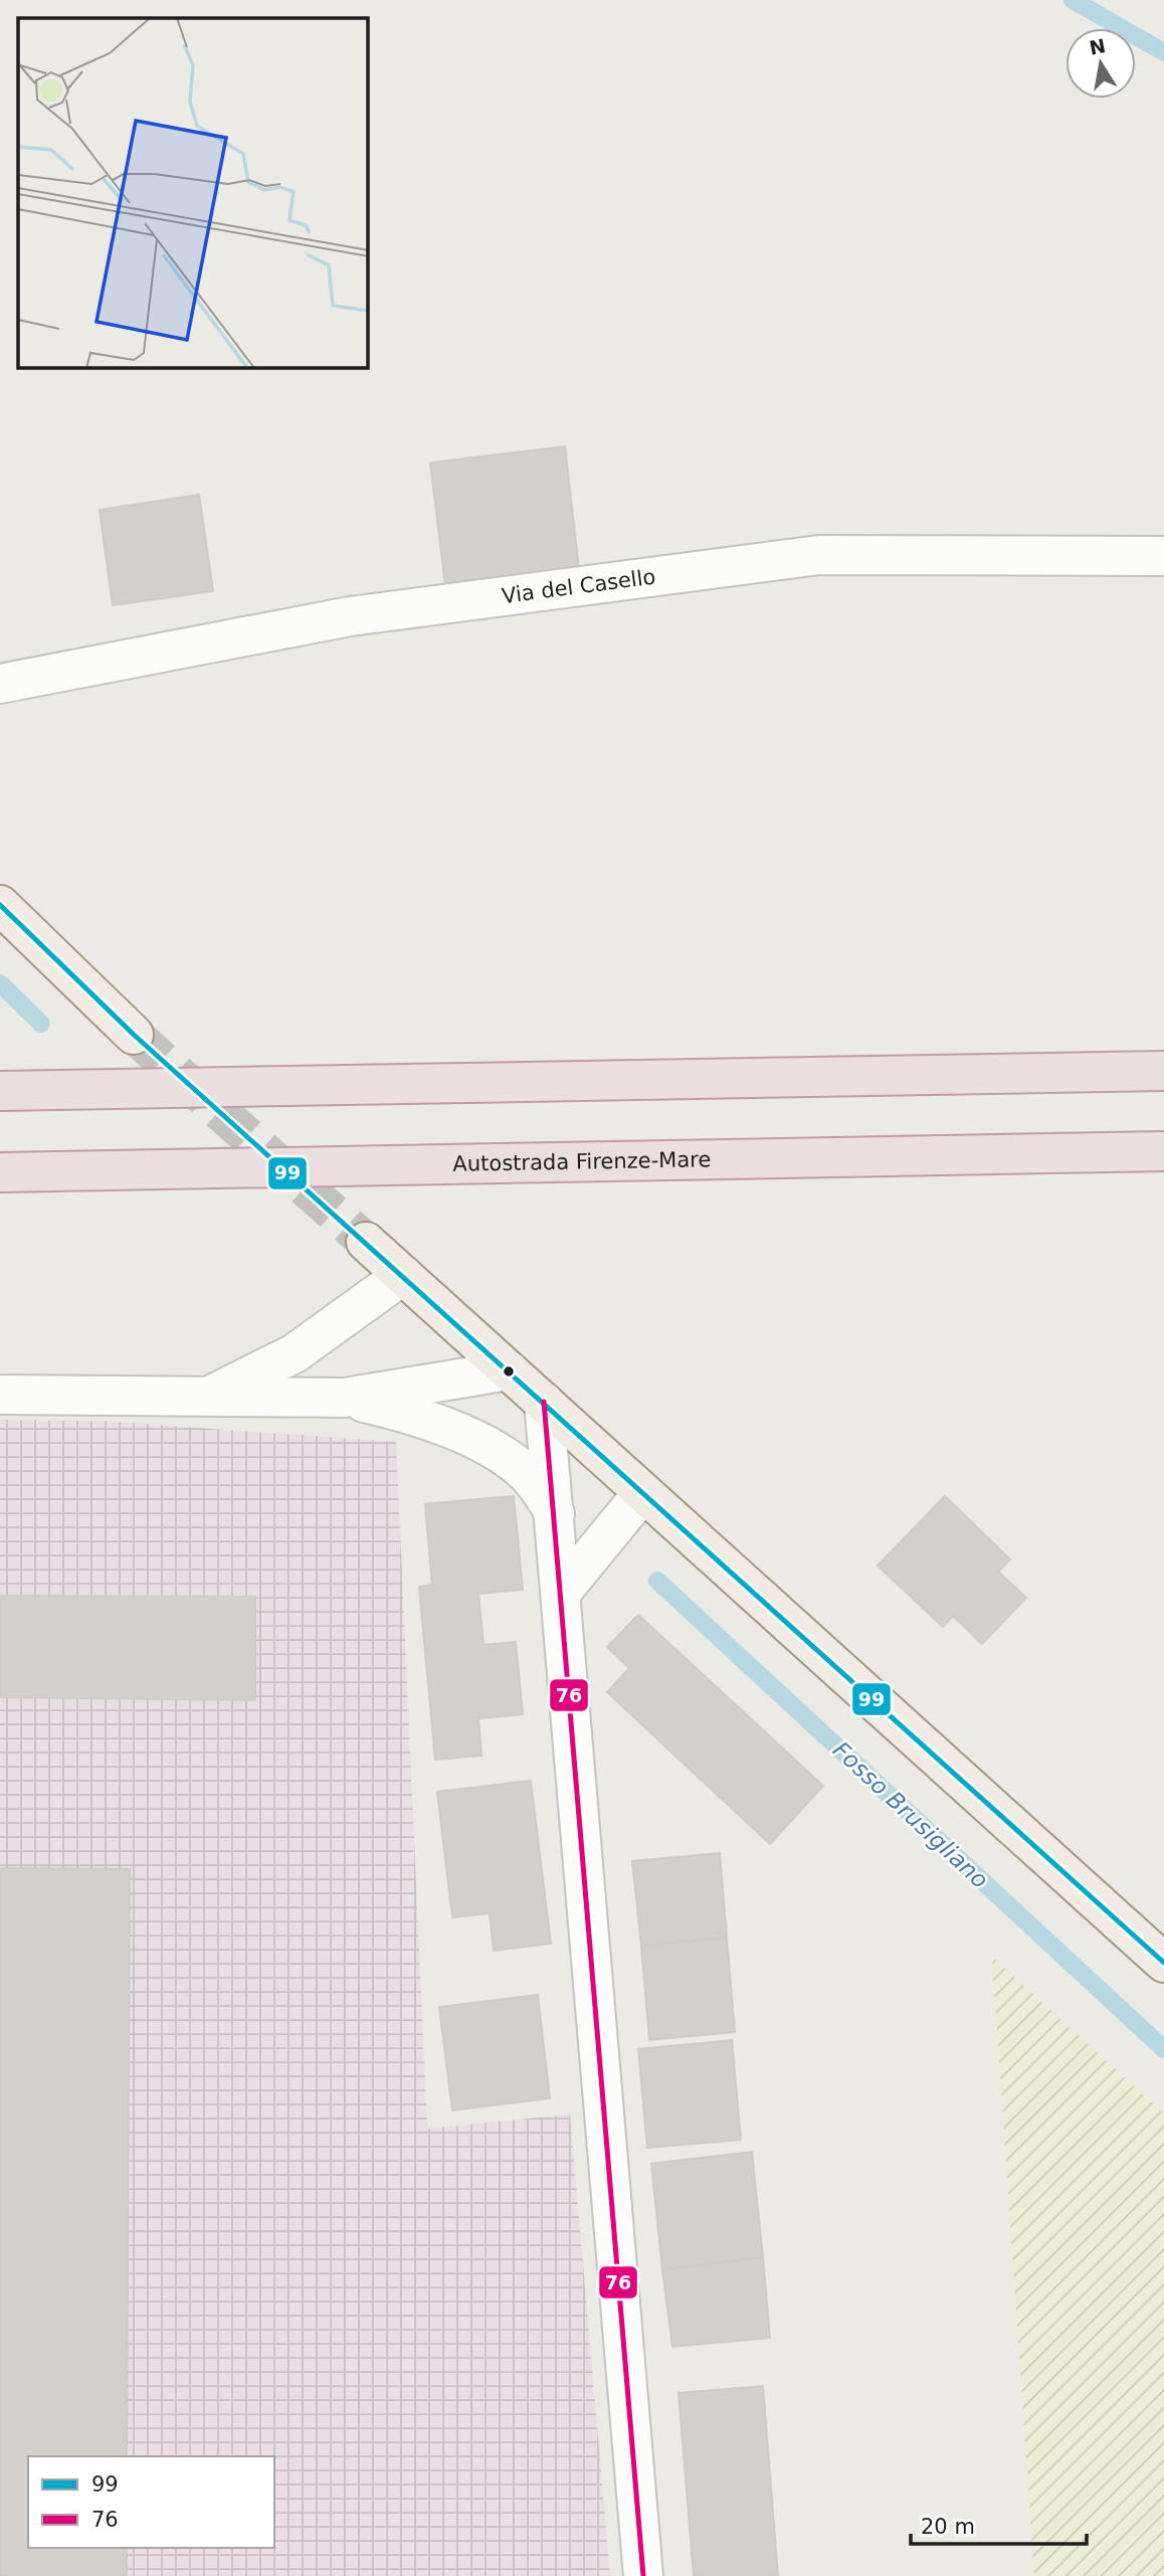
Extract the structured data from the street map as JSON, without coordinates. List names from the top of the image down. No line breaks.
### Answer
{"streets":{"highway":["Autostrada Firenze-Mare"],"street":["Via del Casello"]},"water":["Fosso Brusigliano"],"lines":["transit line 99","transit line 76"],"legend":["99","76"],"scale_bar":"20 m","north":"top"}
